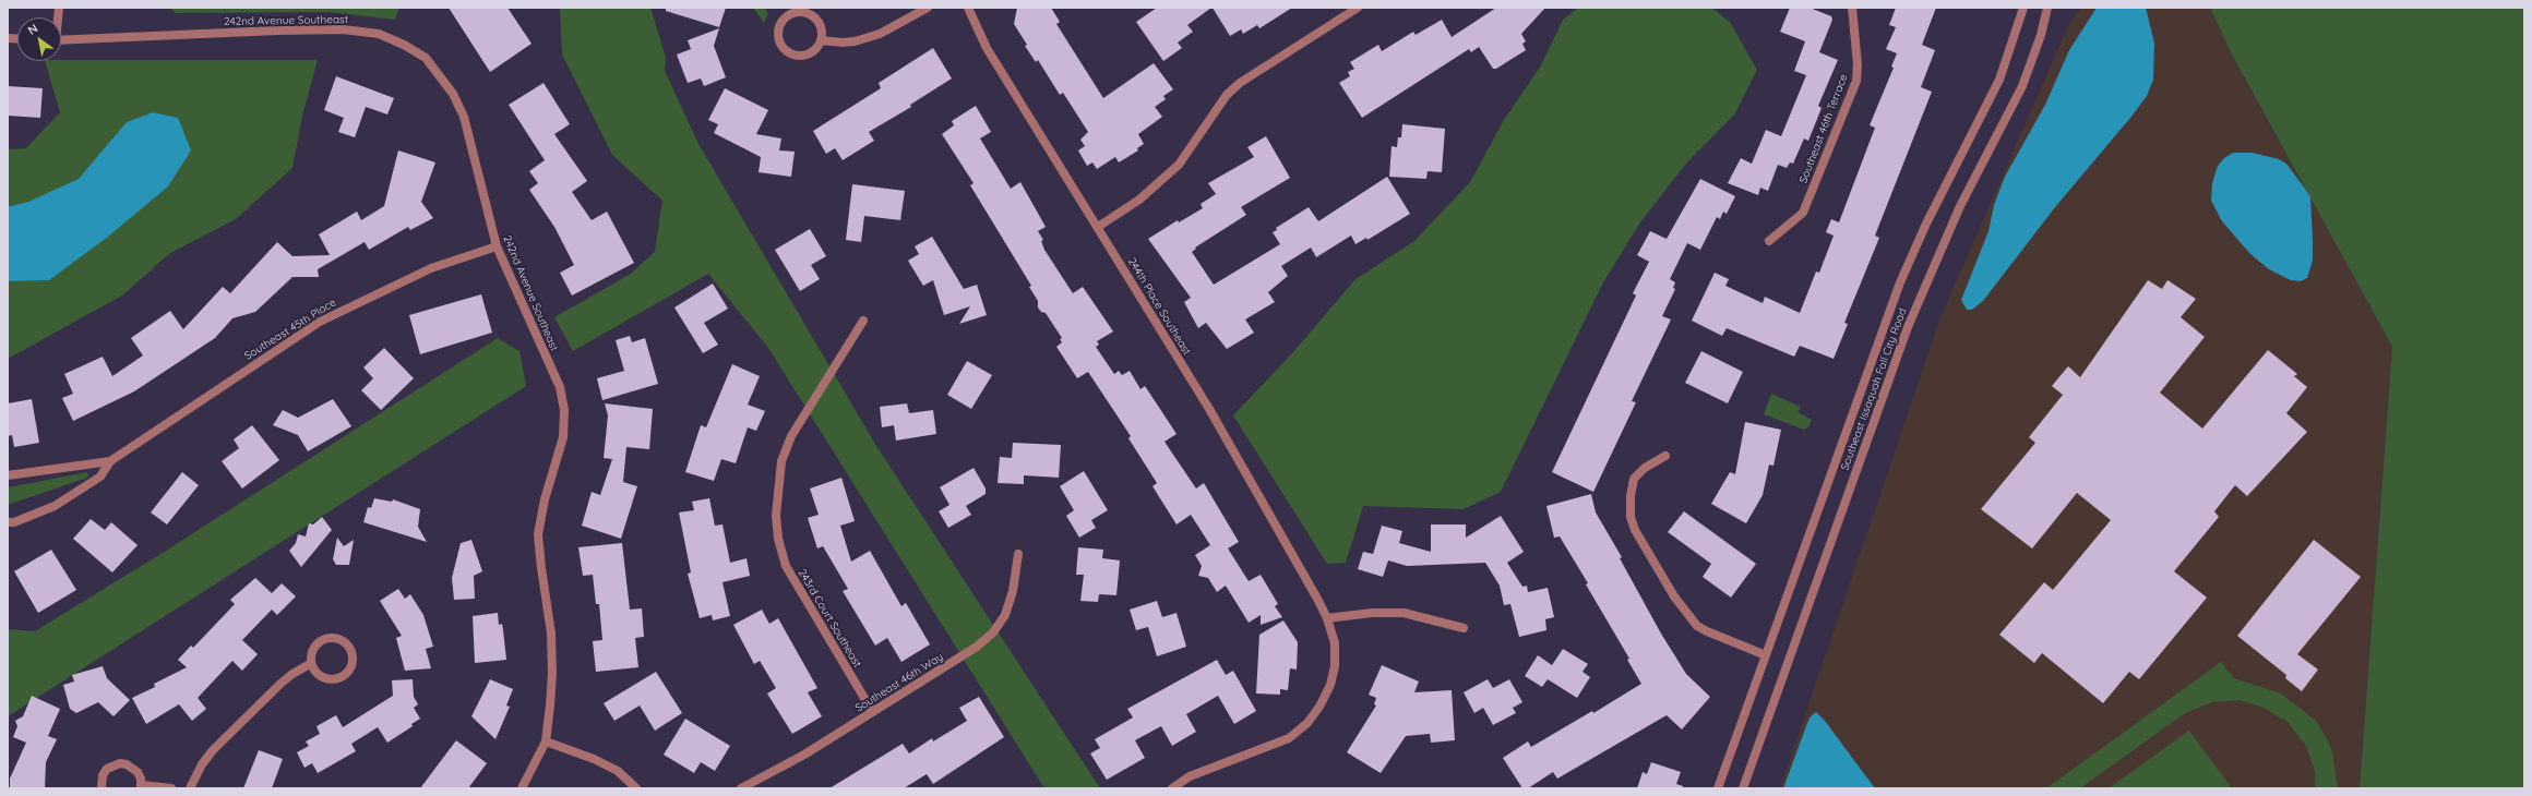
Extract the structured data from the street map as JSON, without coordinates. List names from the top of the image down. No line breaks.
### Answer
{"streets":{"street":["242nd Avenue Southeast","Southeast 46th Terrace","244th Place Southeast","Southeast 45th Place","Southeast Issaquah Fall City Road","243rd Court Southeast","Southeast 46th Way"]},"crossings":[["242nd Avenue Southeast","Southeast 45th Place"],["243rd Court Southeast","Southeast 46th Way"]],"north":"top left"}
